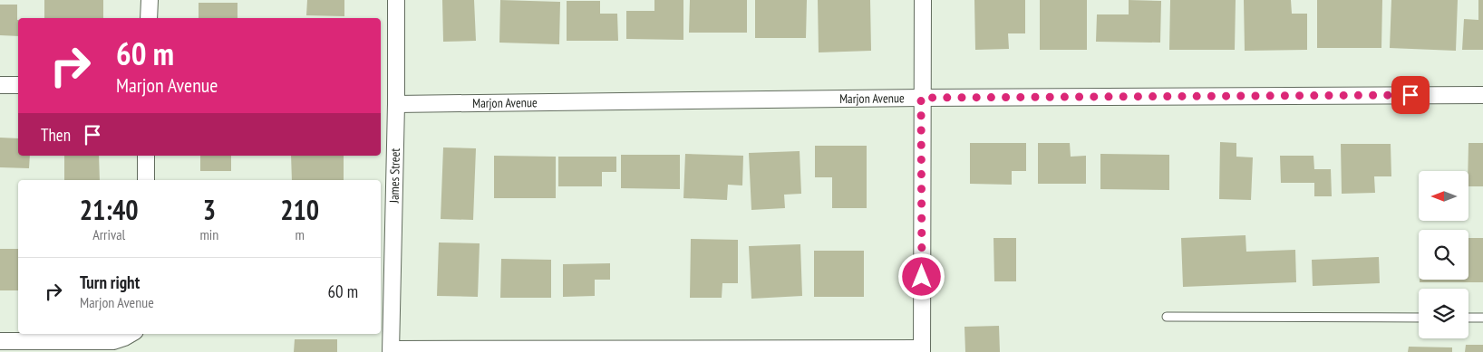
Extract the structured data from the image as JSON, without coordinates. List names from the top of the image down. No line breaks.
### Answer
{"streets":{"street":["Marjon Avenue","James Street"]},"crossings":[["Marjon Avenue","James Street"]],"north":"left","page":{"turn":["60 m","Marjon Avenue"],"then":"Then","eta":["21:40","Arrival","3","min","210","m"],"list":[{"name":"Turn right","note":"Marjon Avenue","value":"60 m"}]}}
